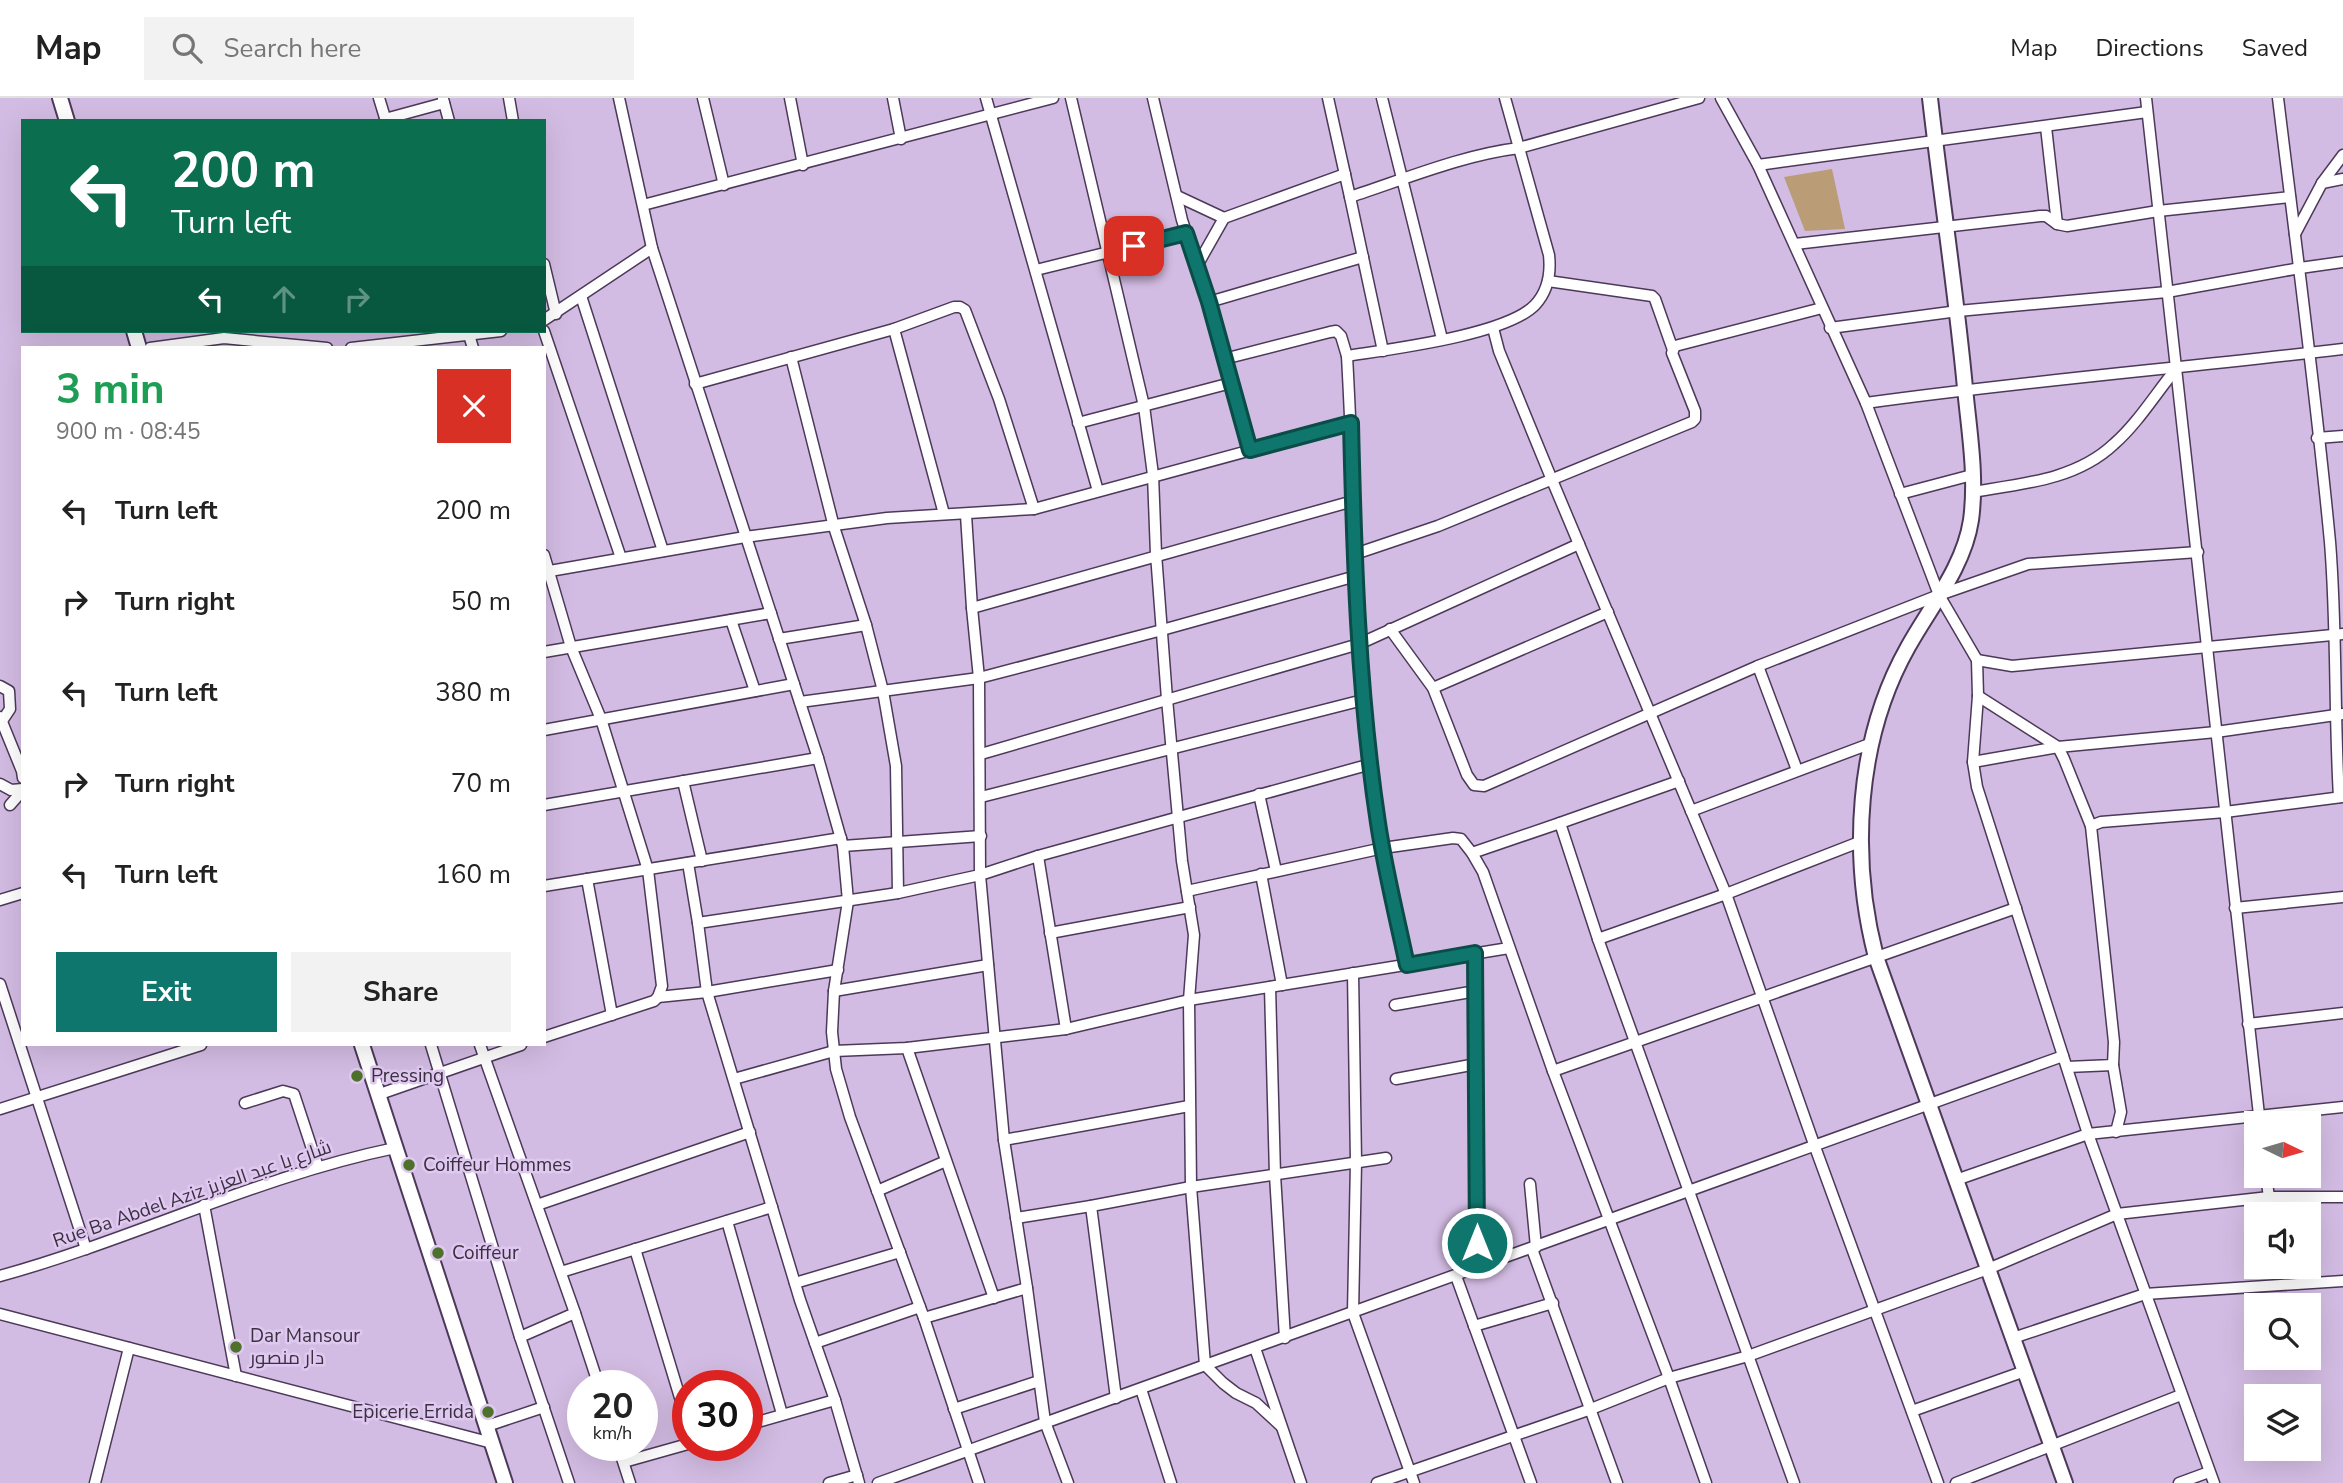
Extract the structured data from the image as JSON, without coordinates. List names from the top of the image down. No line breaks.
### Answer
{"streets":{"street":["Rue Ba Abdel Aziz شارع با عبد العزيز"]},"places":["Pressing","Coiffeur Hommes","Coiffeur","Dar Mansour دار منصور","Epicerie Errida"],"north":"right","page":{"header":"Map","search":"Search here","nav":["Map","Directions","Saved"],"turn":["200 m","Turn left"],"heading":["3 min","900 m · 08:45"],"list":[{"name":"Turn left","value":"200 m"},{"name":"Turn right","value":"50 m"},{"name":"Turn left","value":"380 m"},{"name":"Turn right","value":"70 m"},{"name":"Turn left","value":"160 m"}],"buttons":["Exit","Share"],"speed":"20 km/h","limit":"30"}}
